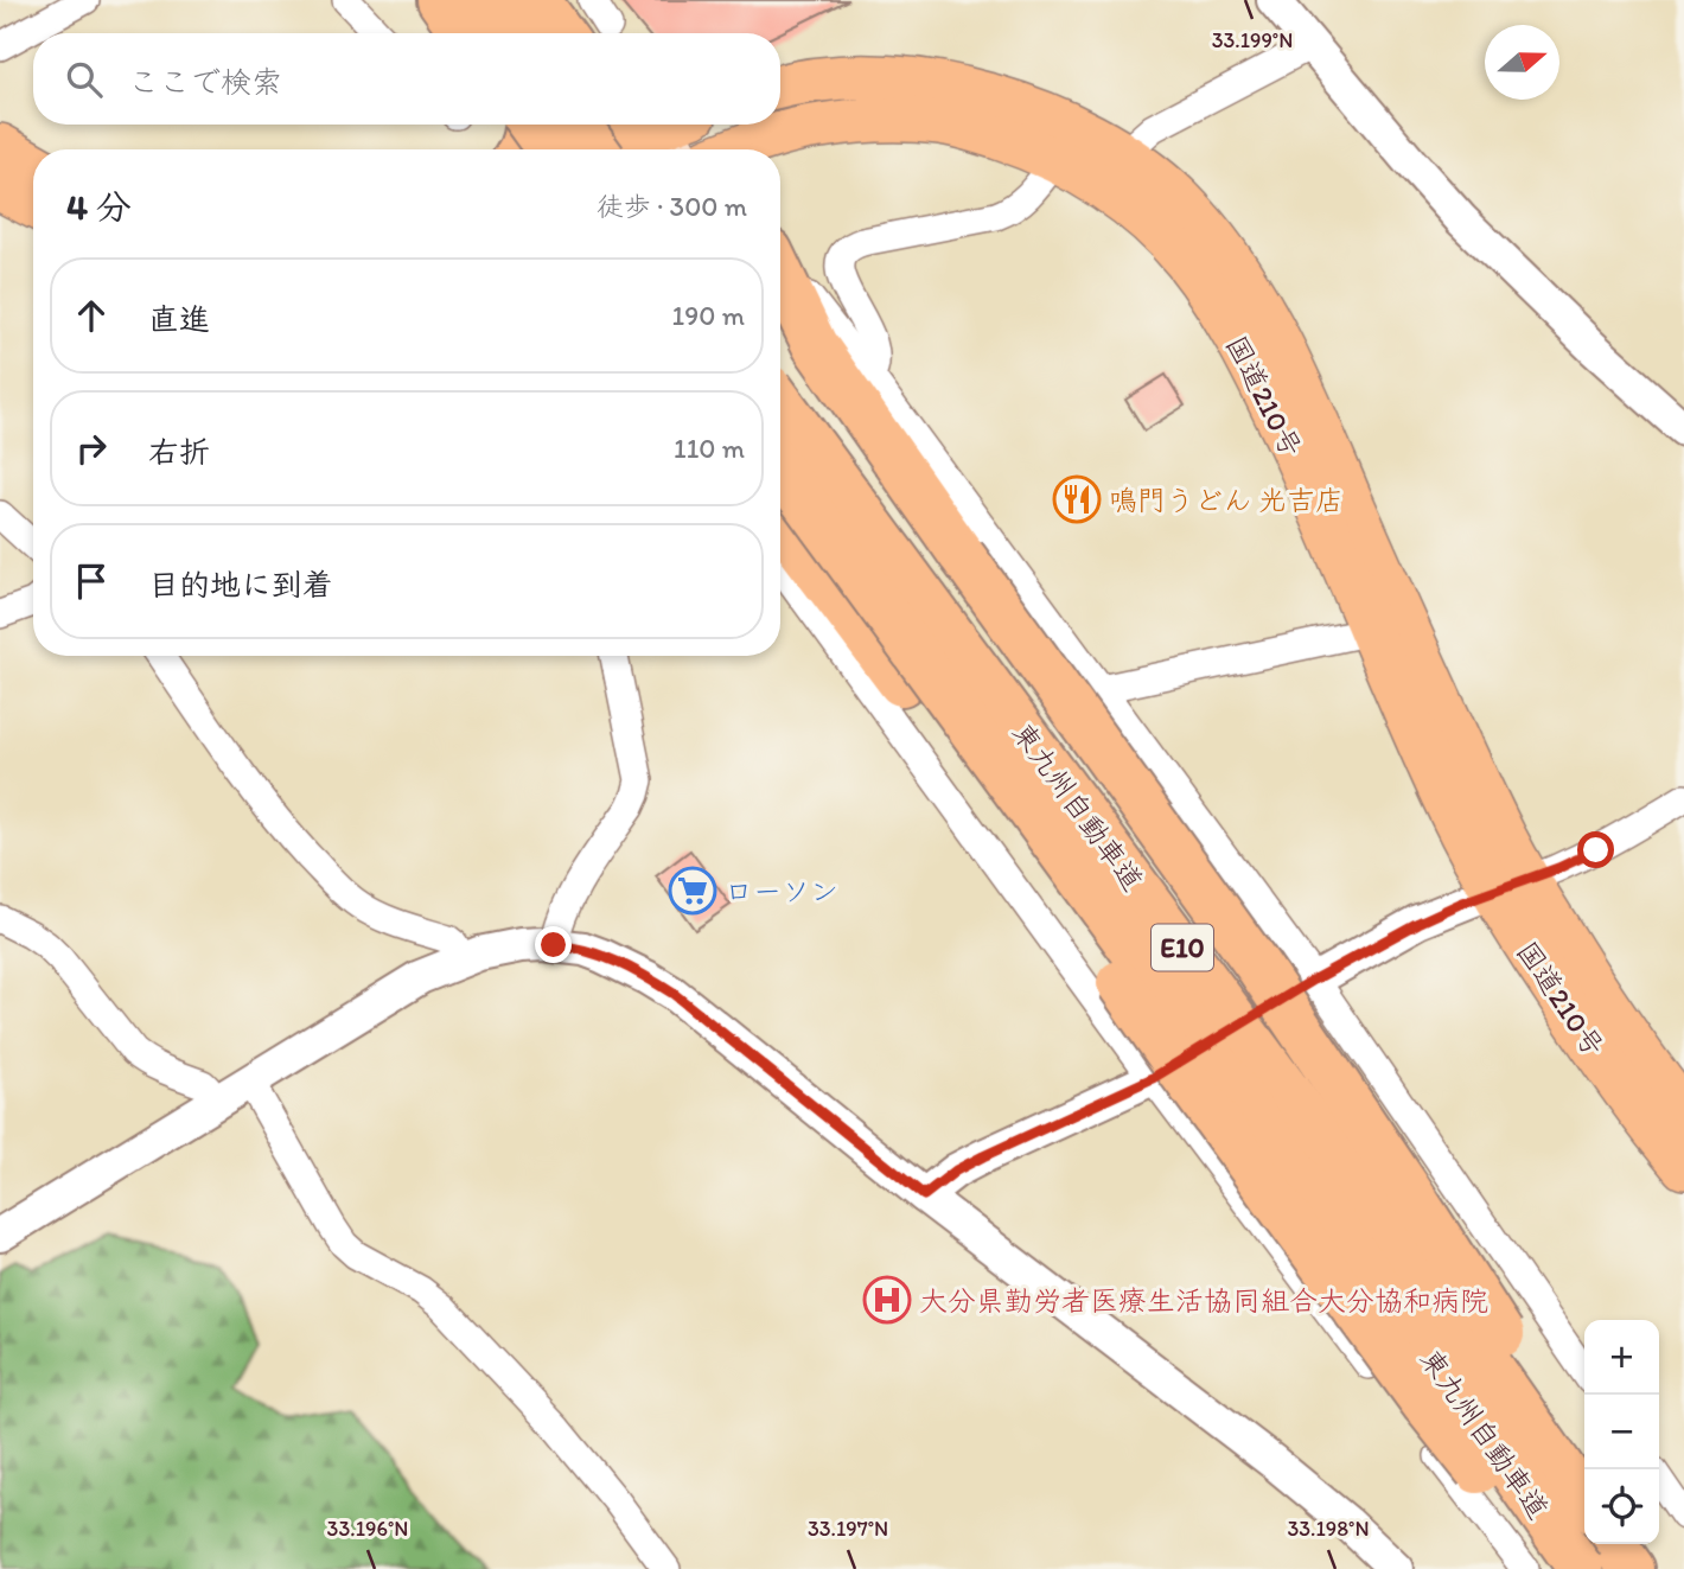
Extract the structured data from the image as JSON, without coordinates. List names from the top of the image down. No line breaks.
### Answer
{"streets":{"highway":["国道210号","東九州自動車道","E10"]},"places":{"restaurant":["鳴門うどん 光吉店"],"supermarket":["ローソン"],"hospital":["大分県勤労者医療生活協同組合大分協和病院"]},"north":"right","page":{"search":"ここで検索","heading":["4 分","徒歩 · 300 m"],"list":[["直進","190 m"],["右折","110 m"],"目的地に到着"],"map_buttons":["+","−"]},"coordinates":["33.199°N","33.196°N","33.197°N","33.198°N"]}
